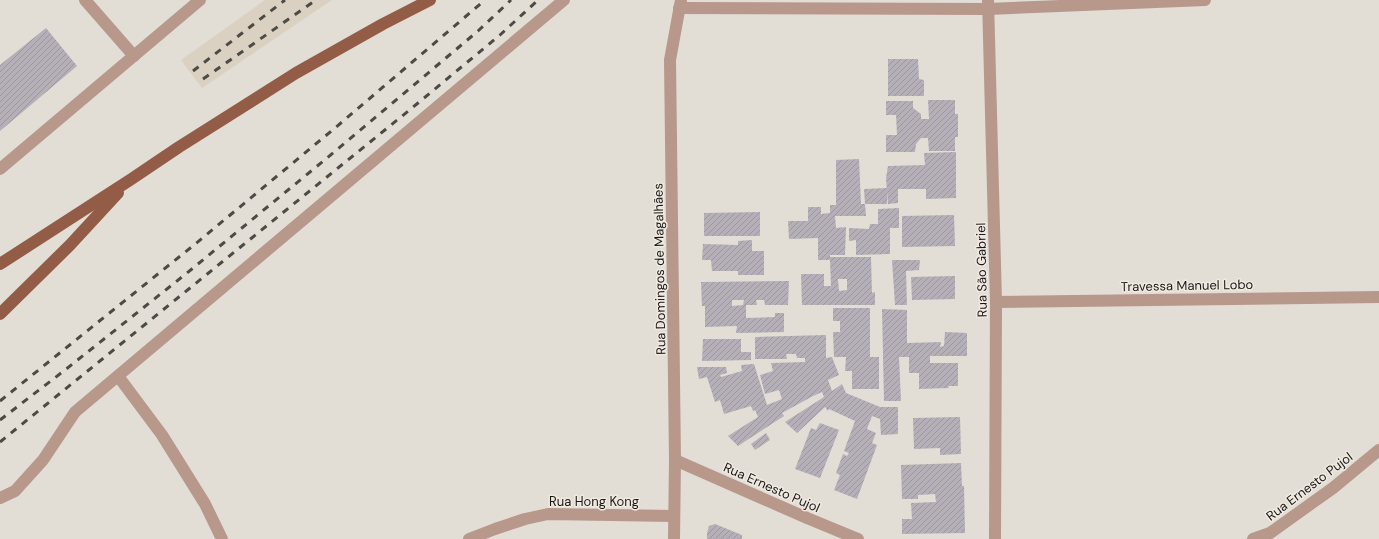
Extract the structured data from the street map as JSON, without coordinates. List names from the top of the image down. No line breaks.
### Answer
{"streets":{"street":["Rua Domingos de Magalhães","Rua São Gabriel","Travessa Manuel Lobo","Rua Ernesto Pujol","Rua Hong Kong"]},"crossings":[["Rua Domingos de Magalhães","Rua Ernesto Pujol"],["Rua Domingos de Magalhães","Rua Hong Kong"],["Rua São Gabriel","Travessa Manuel Lobo"]]}
